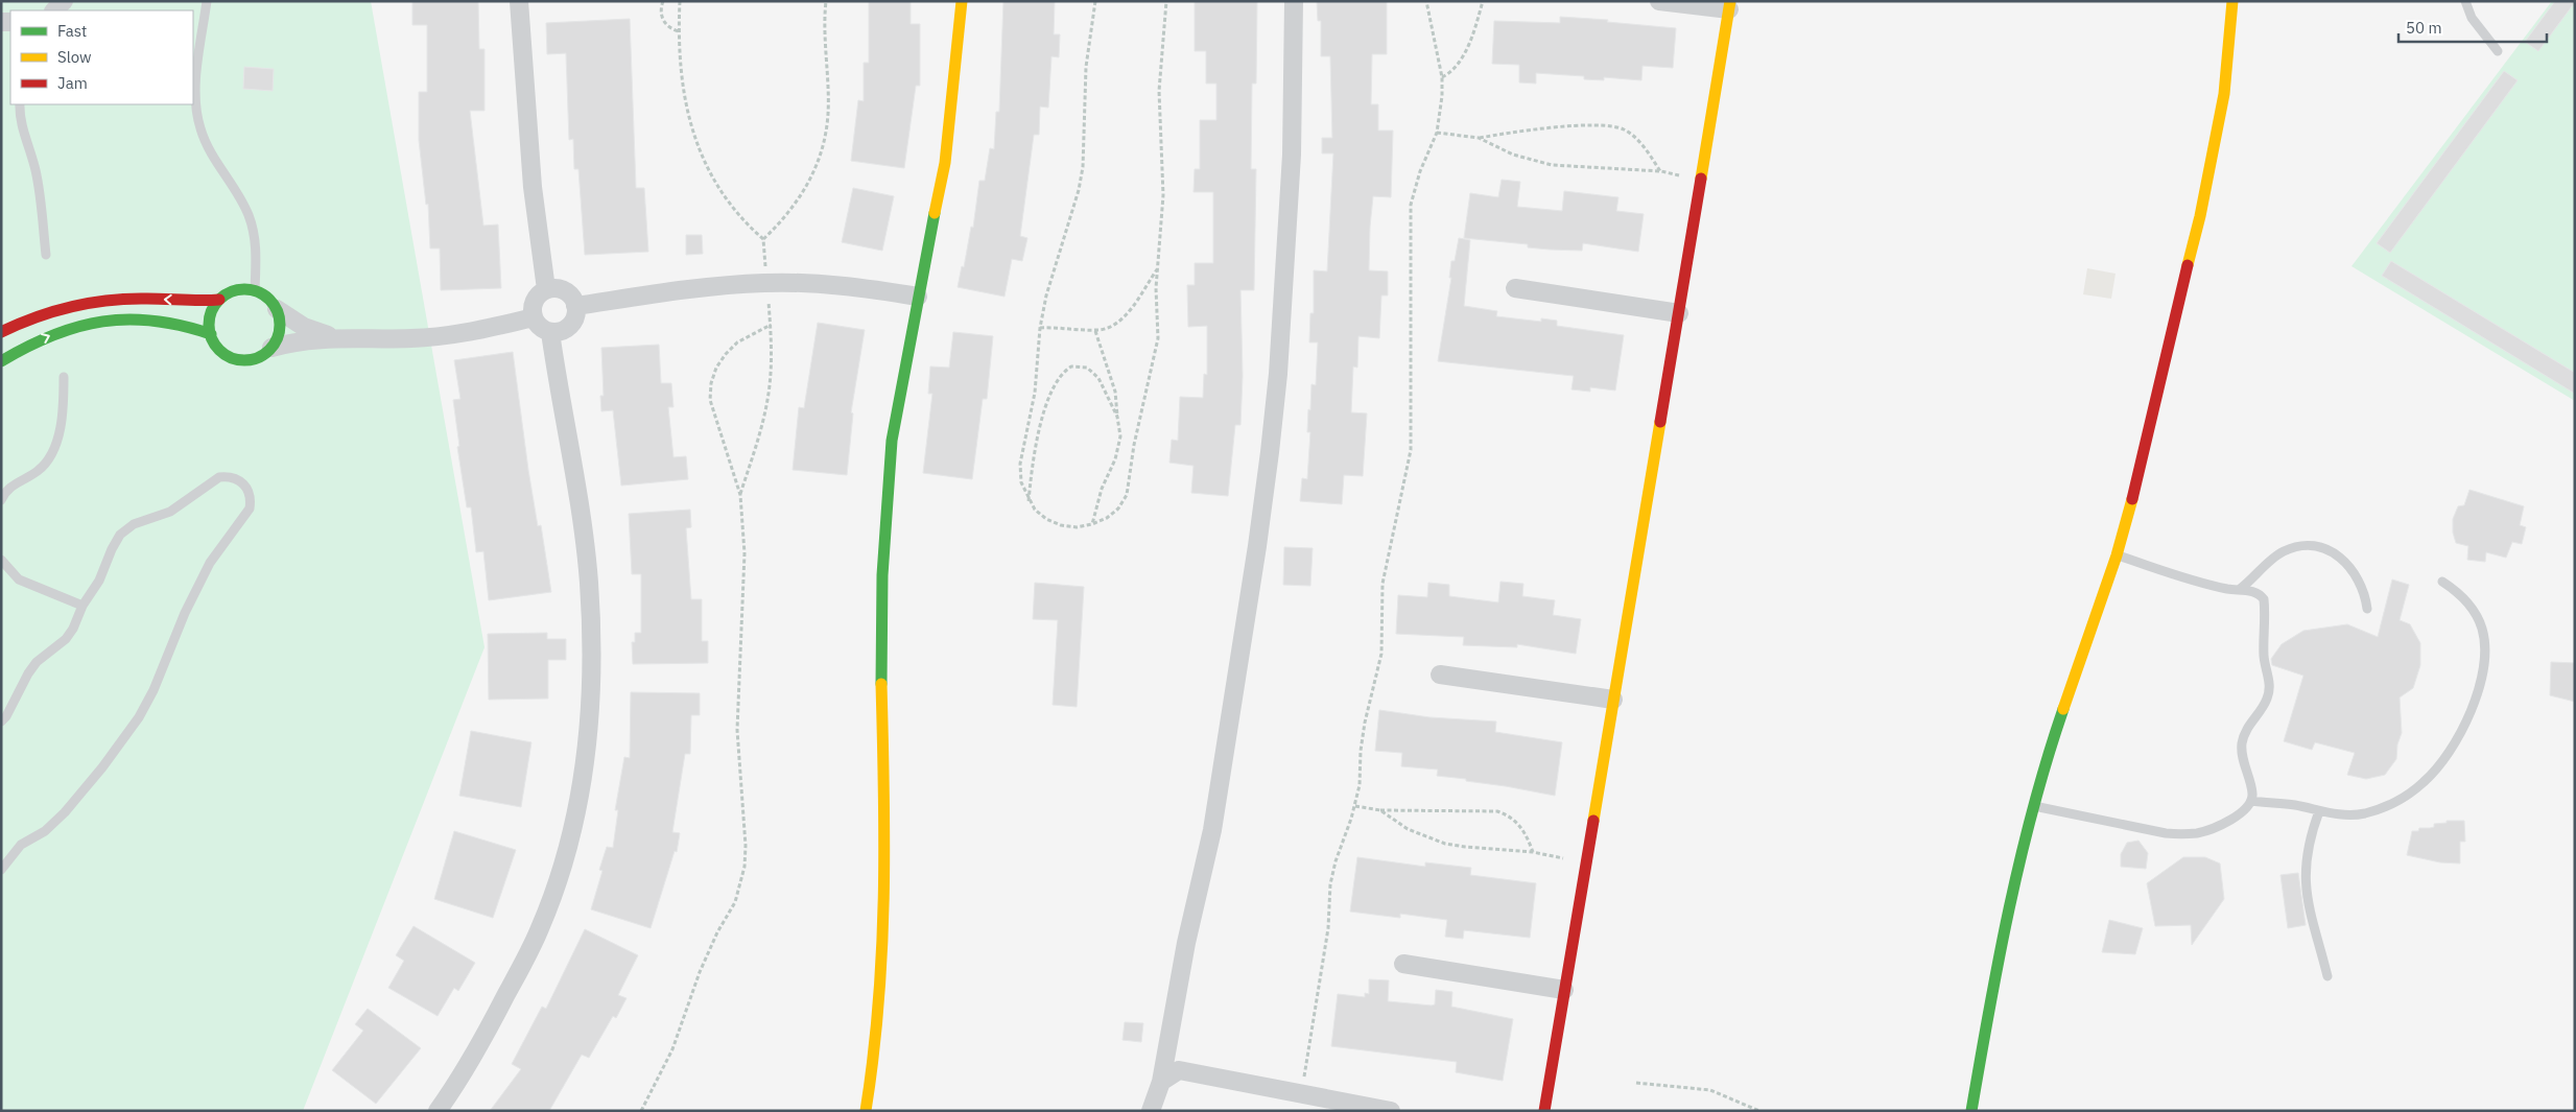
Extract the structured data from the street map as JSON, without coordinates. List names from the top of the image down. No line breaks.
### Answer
{"legend":["Fast","Slow","Jam"],"scale_bar":"50 m"}
